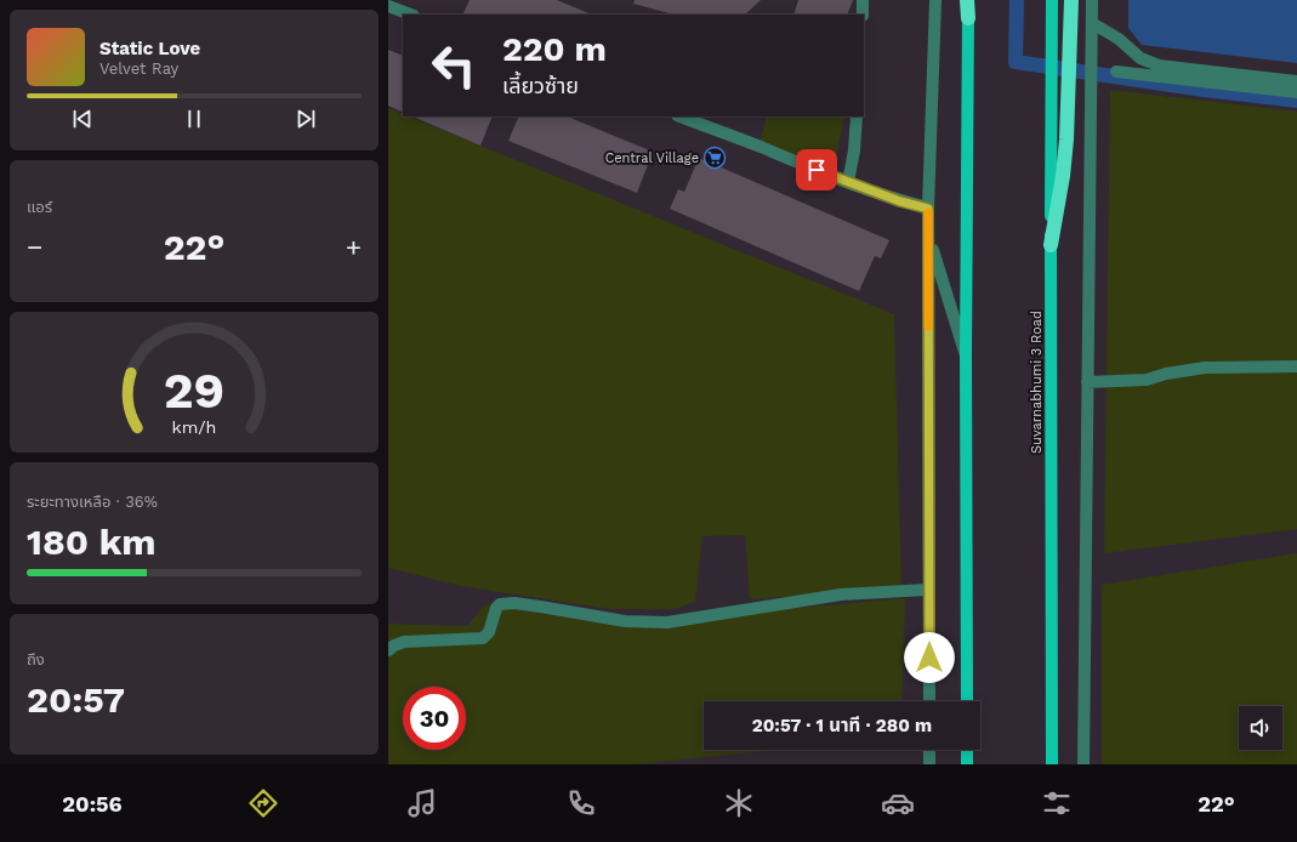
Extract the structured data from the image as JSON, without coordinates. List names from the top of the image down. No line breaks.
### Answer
{"streets":{"main road":["Suvarnabhumi 3 Road"]},"places":{"supermarket":["Central Village"]},"page":{"turn":["220 m","เลี้ยวซ้าย"],"song":["Static Love","Velvet Ray"],"tile":["แอร์",["ระยะทางเหลือ · 36%","180 km"],["ถึง","20:57"]],"heat":["−","22°","+"],"limit":"30","trip":"20:57 · 1 นาที · 280 m","tabs":["20:56","22°"],"gauge":["29","km/h"]}}
